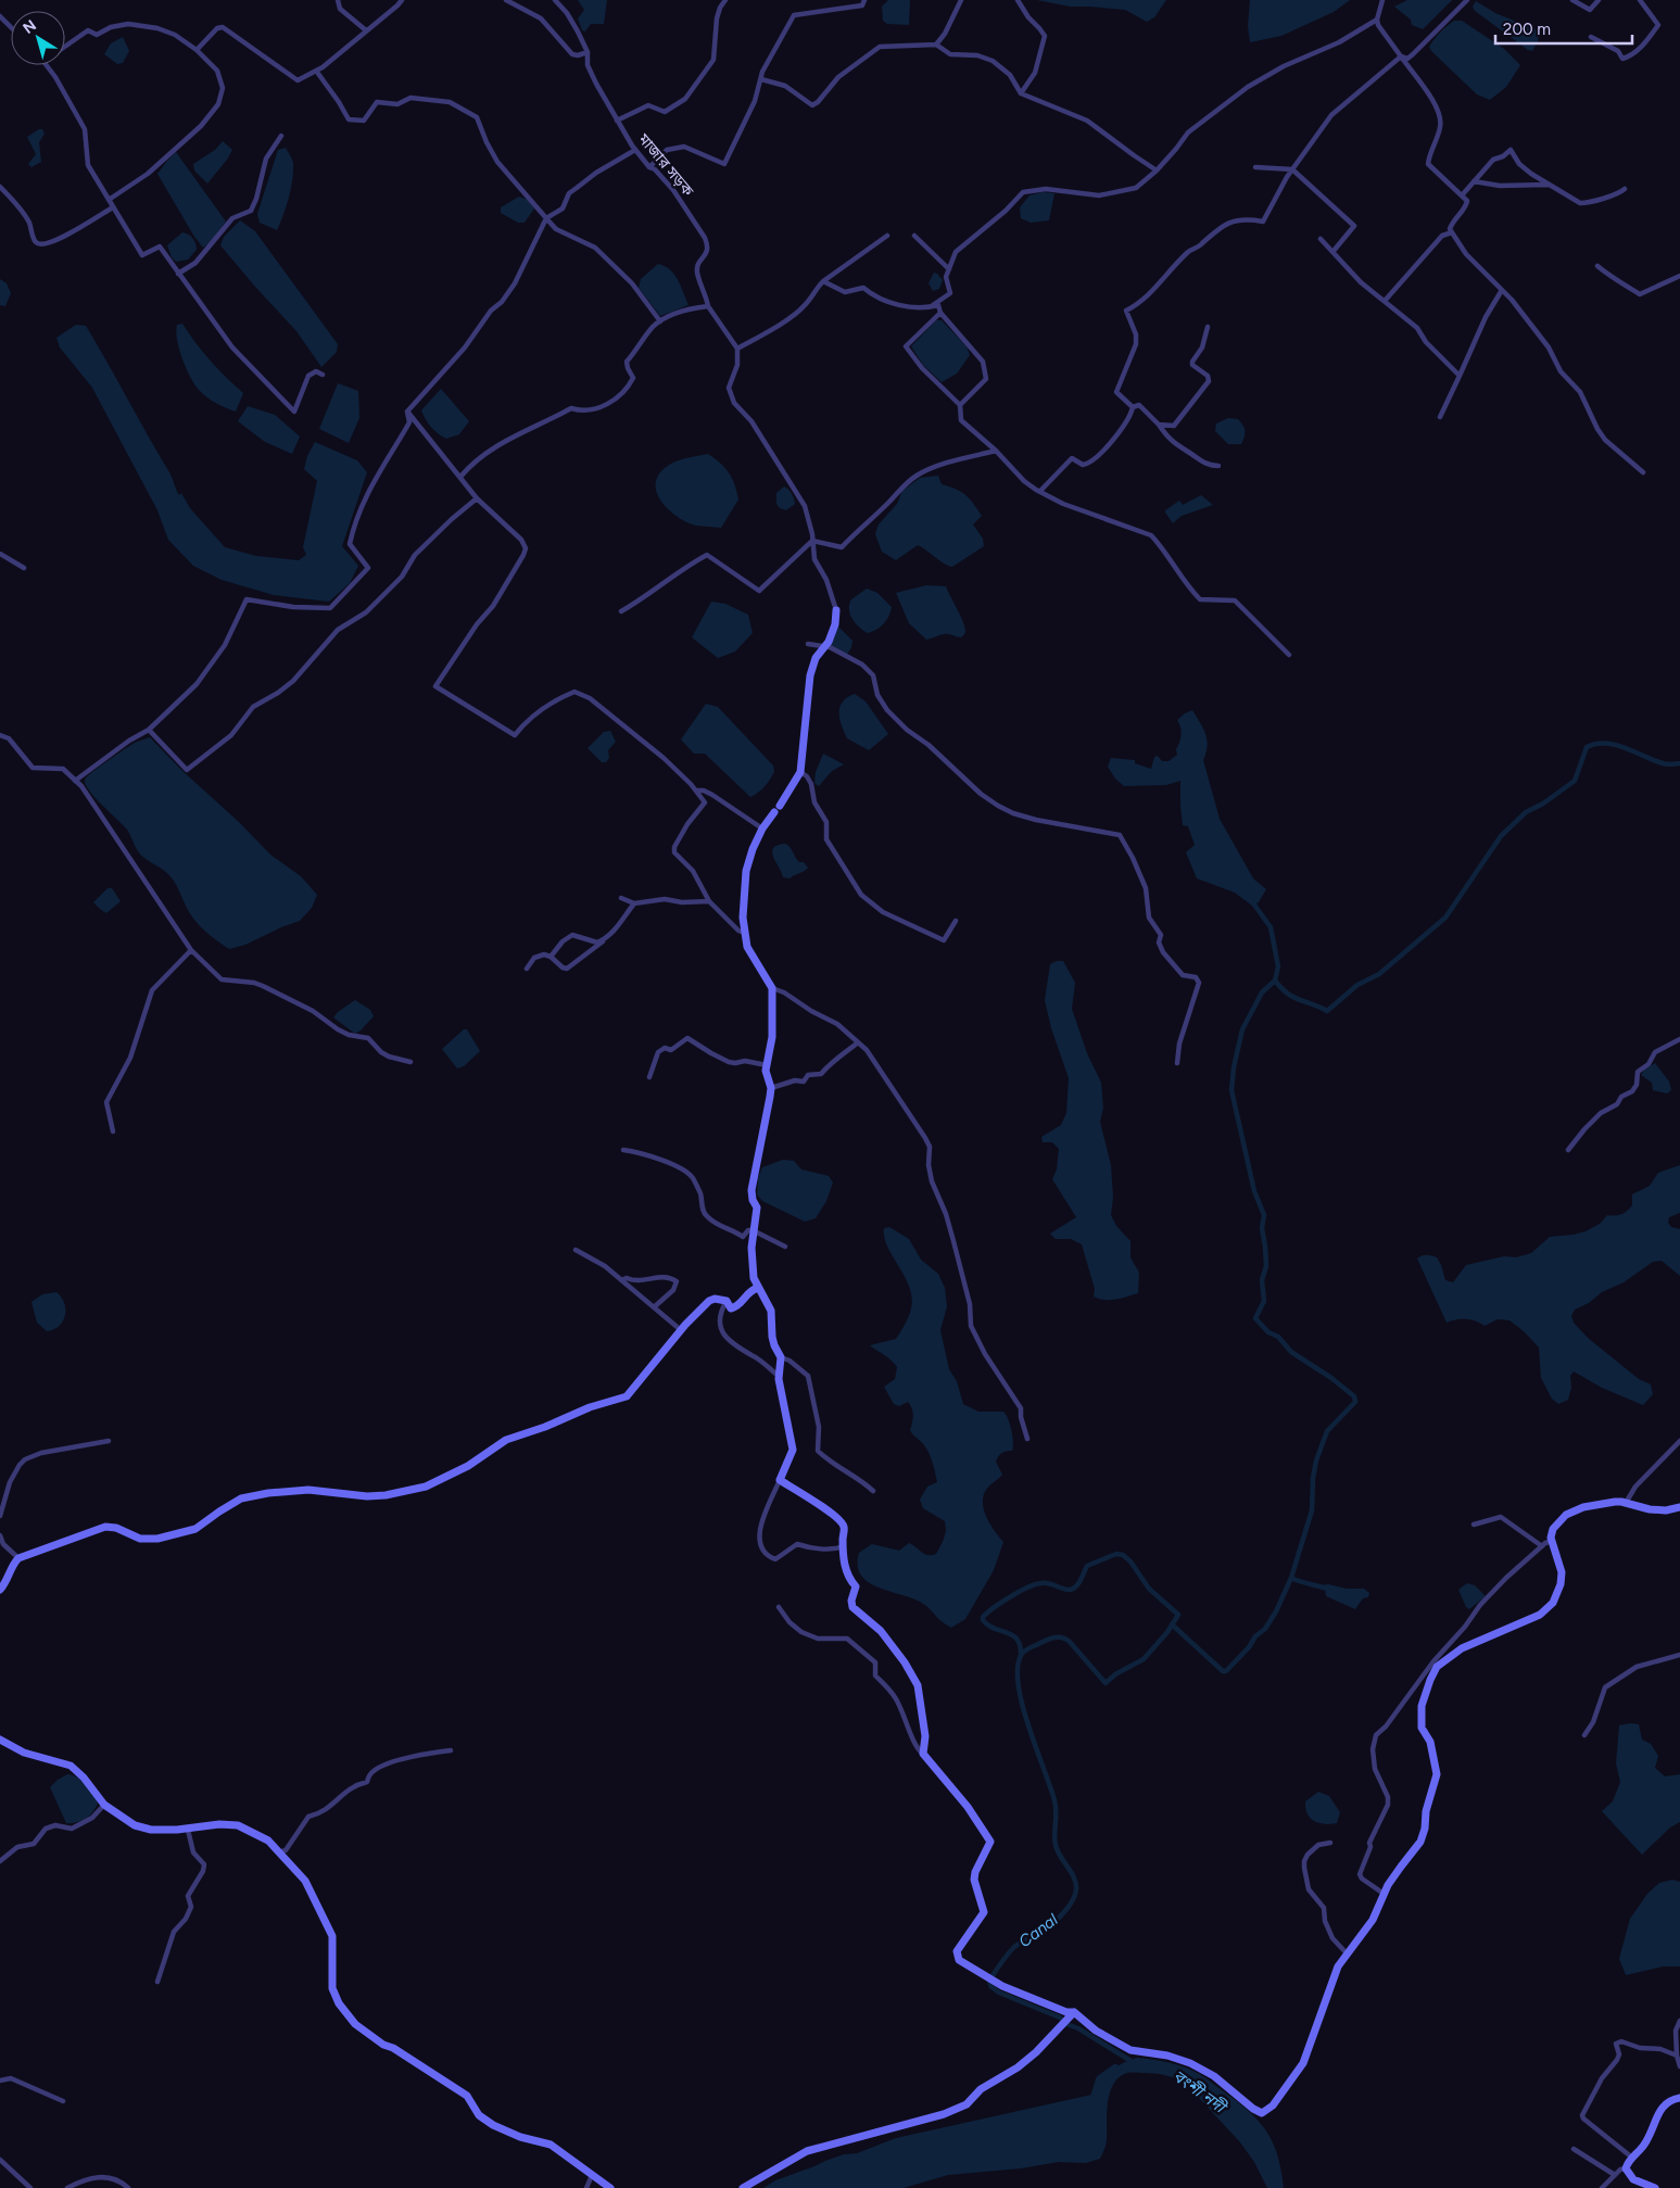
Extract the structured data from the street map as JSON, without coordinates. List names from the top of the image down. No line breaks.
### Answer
{"streets":{"street":["মাজার সড়ক"]},"water":["Canal","বংশী নদী"],"scale_bar":"200 m","north":"top left"}
